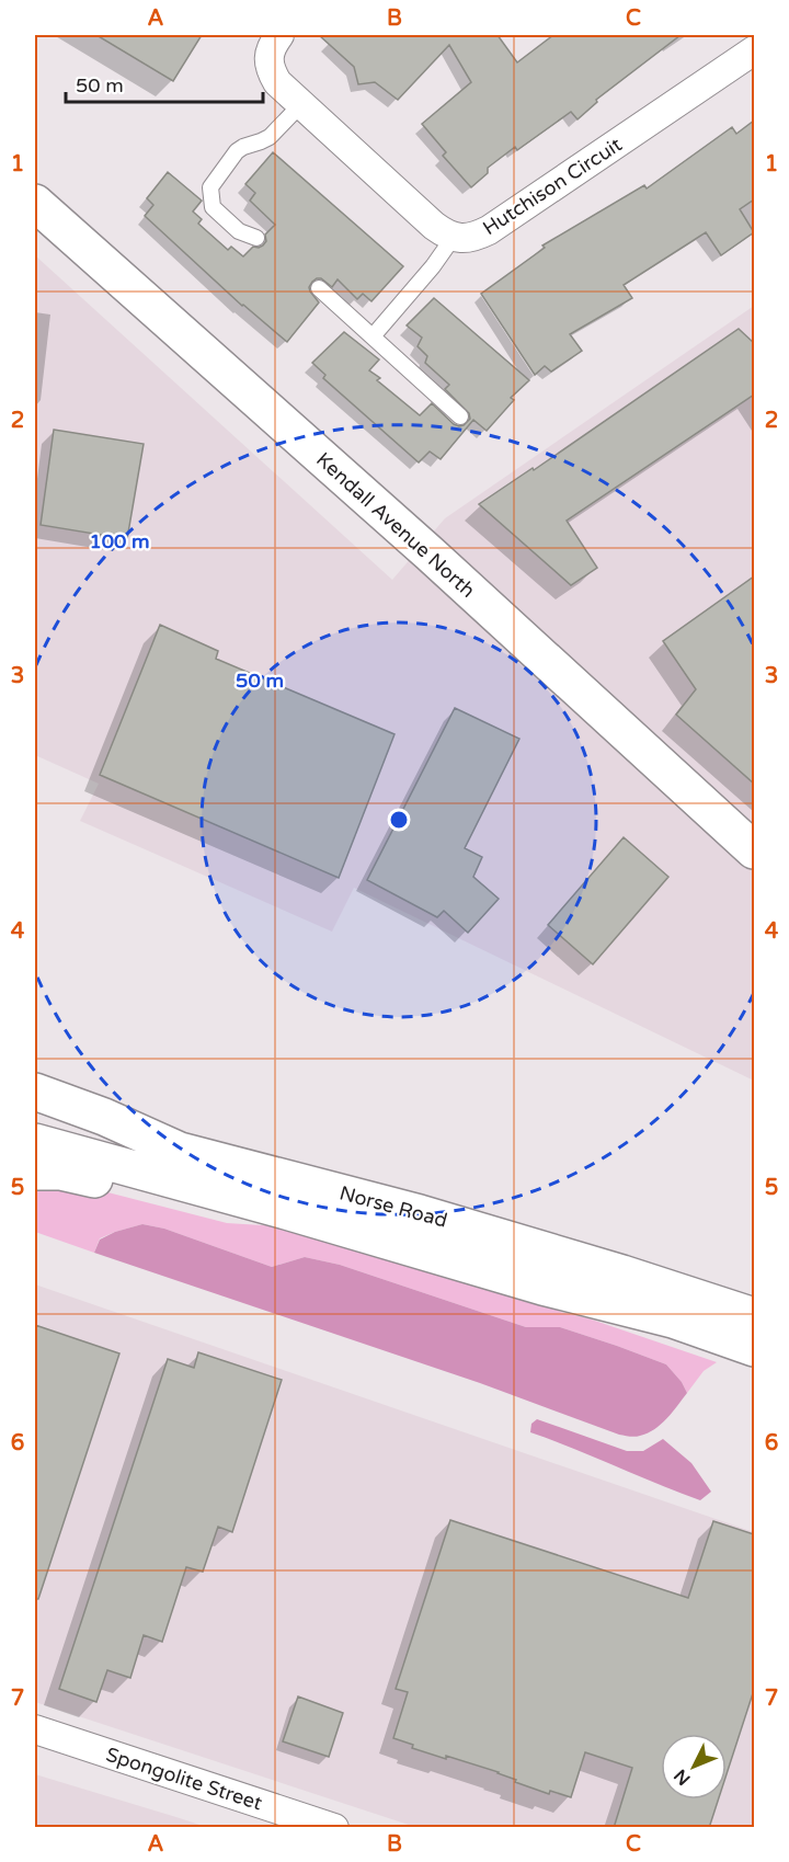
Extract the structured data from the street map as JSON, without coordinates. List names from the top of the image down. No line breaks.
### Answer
{"streets":{"main road":["Kendall Avenue North","Norse Road"],"street":["Hutchison Circuit","Spongolite Street"]},"scale_bar":"50 m","north":"bottom left","grid":{"columns":["A","B","C"],"rows":["1","2","3","4","5","6","7"]},"rings":["100 m","50 m"]}
